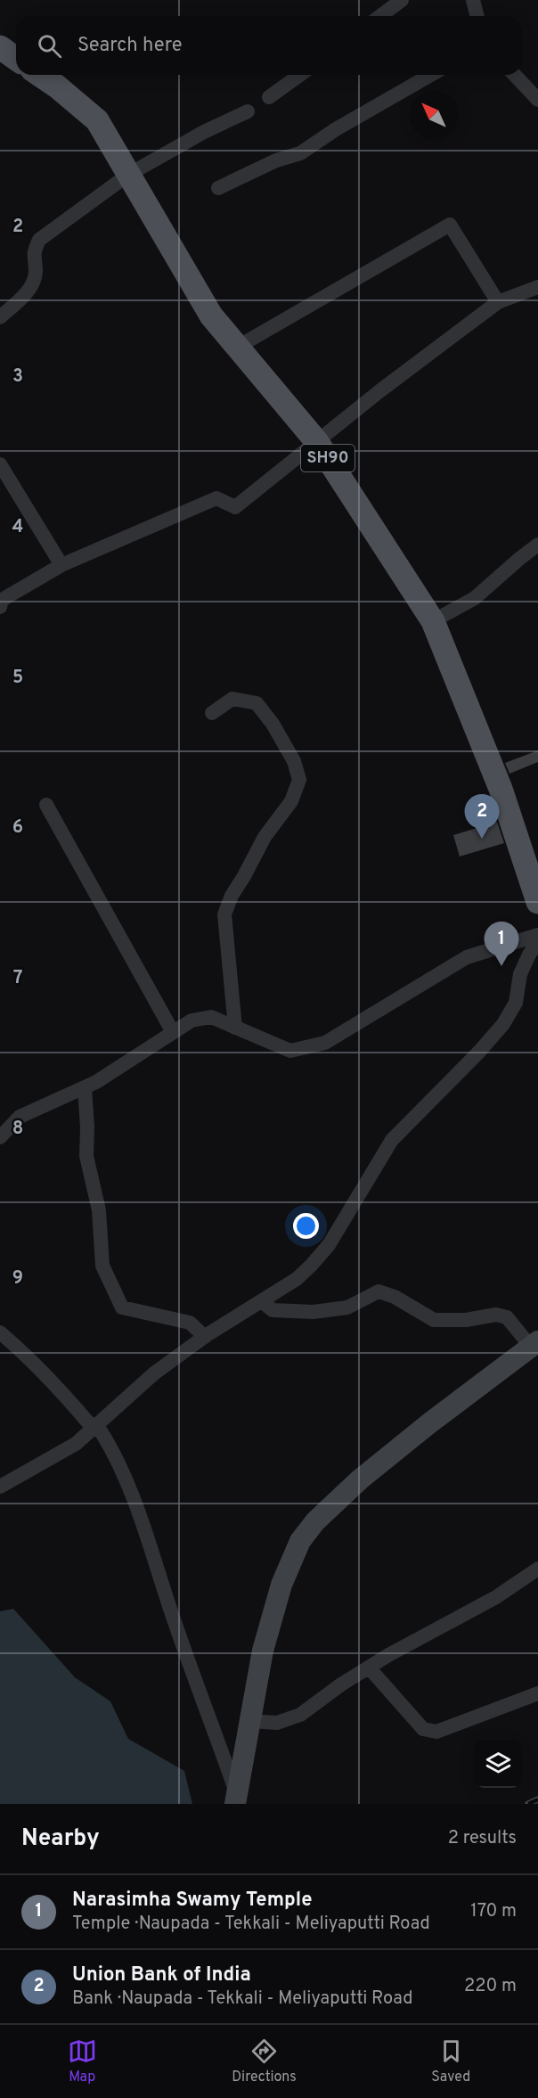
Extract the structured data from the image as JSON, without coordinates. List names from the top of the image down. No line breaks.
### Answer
{"streets":{"main road":["SH90"]},"north":"top left","page":{"search":"Search here","pins":["2","1"],"heading":["Nearby","2 results"],"list":[{"mark":"1","name":"Narasimha Swamy Temple","note":"Temple · Naupada - Tekkali - Meliyaputti Road","value":"170 m"},{"mark":"2","name":"Union Bank of India","note":"Bank · Naupada - Tekkali - Meliyaputti Road","value":"220 m"}],"nav":["Map","Directions","Saved"]},"grid":{"rows":["2","3","4","5","6","7","8","9"]}}
